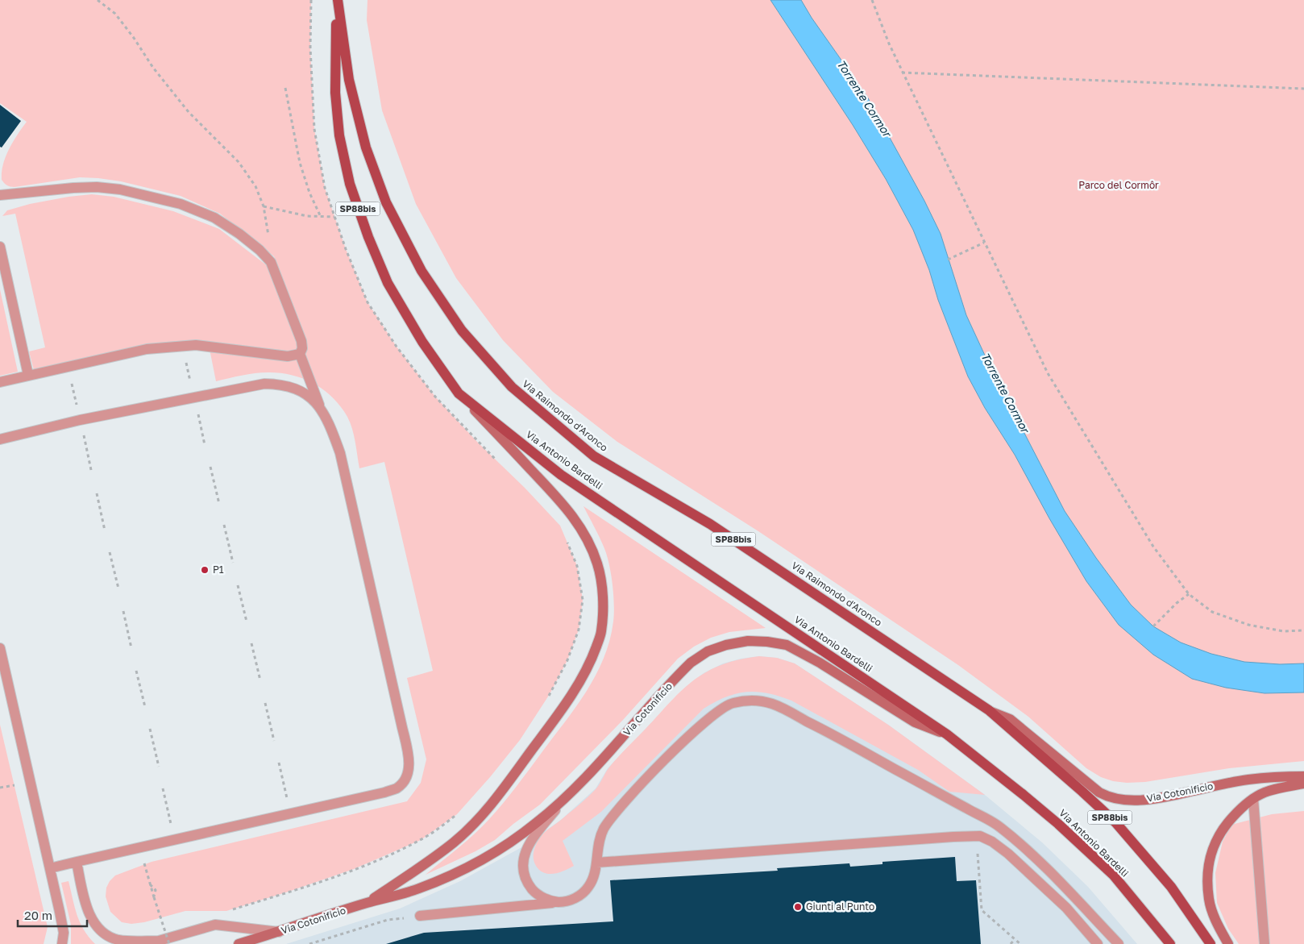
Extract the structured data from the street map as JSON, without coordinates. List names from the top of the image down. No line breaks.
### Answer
{"streets":{"main road":["SP88bis","Via Raimondo d'Aronco","Via Antonio Bardelli"],"street":["Via Cotonificio"]},"crossings":[["SP88bis","Via Raimondo d'Aronco"],["SP88bis","Via Cotonificio"],["Via Raimondo d'Aronco","Via Antonio Bardelli"],["Via Raimondo d'Aronco","Via Cotonificio"],["Via Antonio Bardelli","Via Cotonificio"]],"water":["Torrente Cormor"],"parks":["Parco del Cormôr"],"places":["P1","Giunti al Punto"],"scale_bar":"20 m"}
